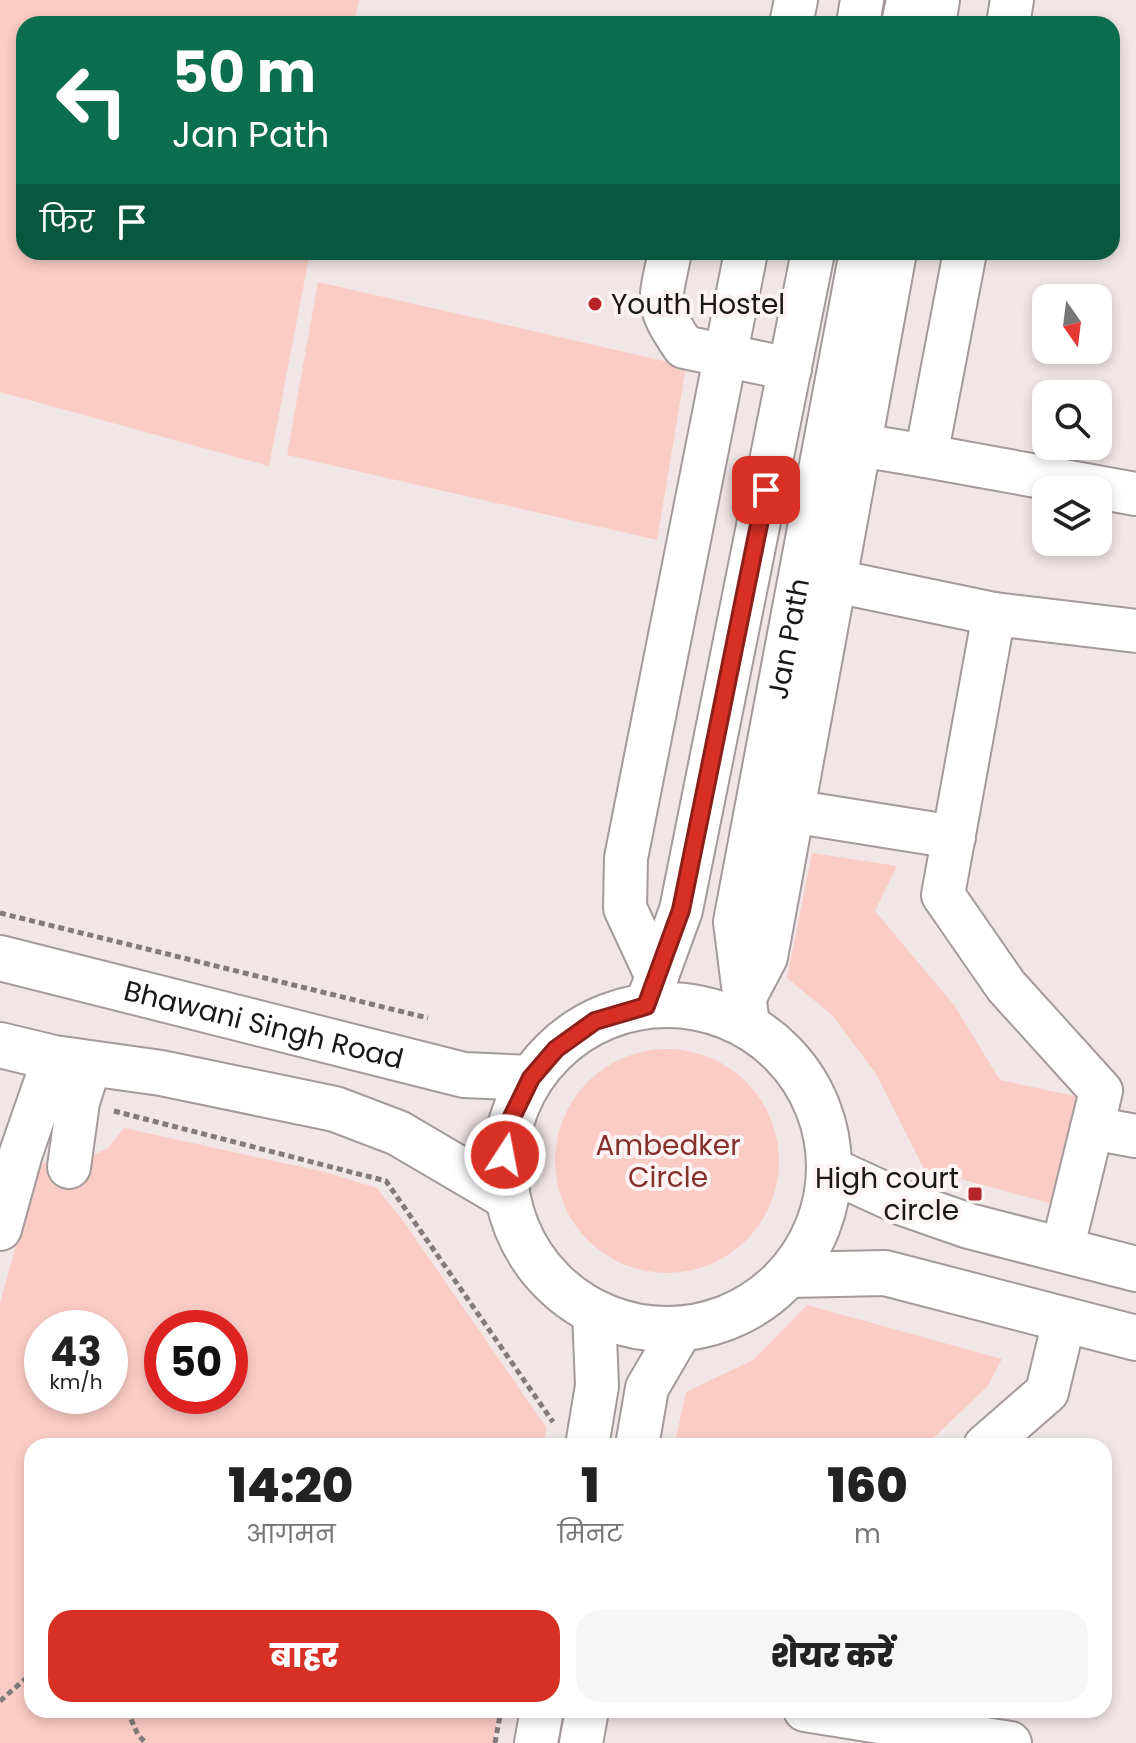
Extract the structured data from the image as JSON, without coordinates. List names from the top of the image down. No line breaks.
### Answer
{"streets":{"main road":["Bhawani Singh Road"],"street":["Jan Path"]},"parks":["Ambedker Circle"],"places":{"other":["Youth Hostel"],"transit":["High court circle"]},"north":"bottom","page":{"turn":["50 m","Jan Path"],"then":"फिर","speed":"43 km/h","limit":"50","eta":["14:20","आगमन","1","मिनट","160","m"],"buttons":["बाहर","शेयर करें"]}}
